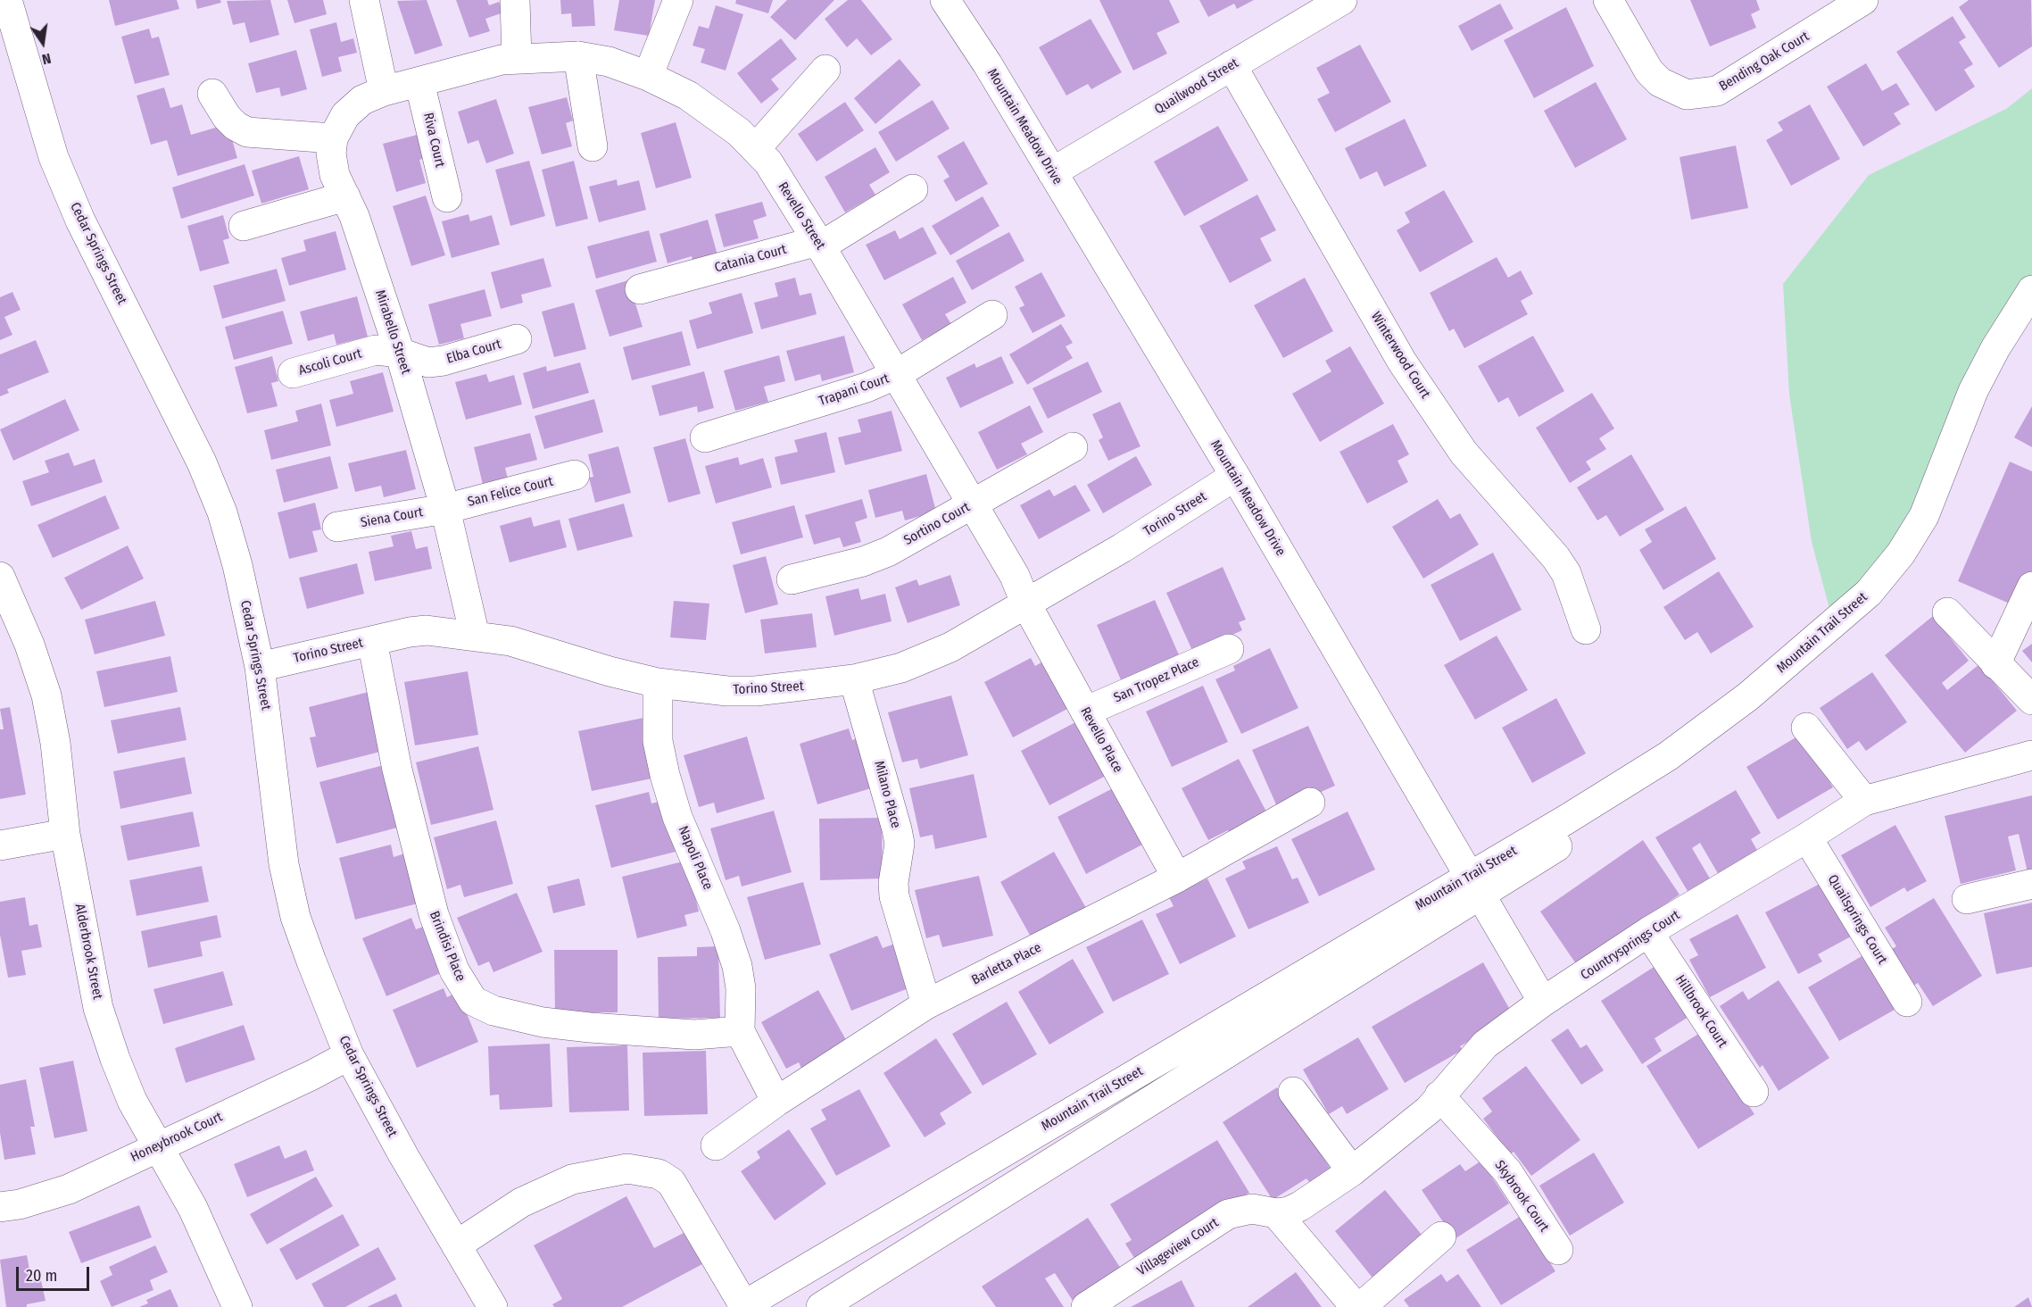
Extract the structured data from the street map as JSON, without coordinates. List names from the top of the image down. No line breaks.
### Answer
{"streets":{"street":["Bending Oak Court","Quailwood Street","Mountain Meadow Drive","Riva Court","Revello Street","Cedar Springs Street","Catania Court","Mirabello Street","Elba Court","Winterwood Court","Ascoli Court","Trapani Court","San Felice Court","Torino Street","Siena Court","Sortino Court","Mountain Trail Street","San Tropez Place","Revello Place","Milano Place","Napoli Place","Quailsprings Court","Countrysprings Court","Brindisi Place","Alderbrook Street","Barletta Place","Hillbrook Court","Honeybrook Court","Skybrook Court","Villageview Court"]},"crossings":[["Quailwood Street","Mountain Meadow Drive"],["Quailwood Street","Winterwood Court"],["Mountain Meadow Drive","Torino Street"],["Mountain Meadow Drive","Mountain Trail Street"],["Mountain Meadow Drive","Countrysprings Court"],["Riva Court","Revello Street"],["Riva Court","Mirabello Street"],["Revello Street","Catania Court"],["Revello Street","Mirabello Street"],["Revello Street","Trapani Court"],["Revello Street","Torino Street"],["Revello Street","Sortino Court"],["Revello Street","Revello Place"],["Cedar Springs Street","Torino Street"],["Cedar Springs Street","Honeybrook Court"],["Mirabello Street","Elba Court"],["Mirabello Street","Ascoli Court"],["Mirabello Street","San Felice Court"],["Mirabello Street","Torino Street"],["Mirabello Street","Siena Court"],["Elba Court","Ascoli Court"],["San Felice Court","Siena Court"],["Torino Street","Revello Place"],["Torino Street","Milano Place"],["Torino Street","Napoli Place"],["Torino Street","Brindisi Place"],["San Tropez Place","Revello Place"],["Revello Place","Barletta Place"],["Milano Place","Barletta Place"],["Napoli Place","Brindisi Place"],["Quailsprings Court","Countrysprings Court"],["Countrysprings Court","Hillbrook Court"],["Countrysprings Court","Skybrook Court"],["Countrysprings Court","Villageview Court"],["Alderbrook Street","Honeybrook Court"]],"scale_bar":"20 m","north":"bottom"}
